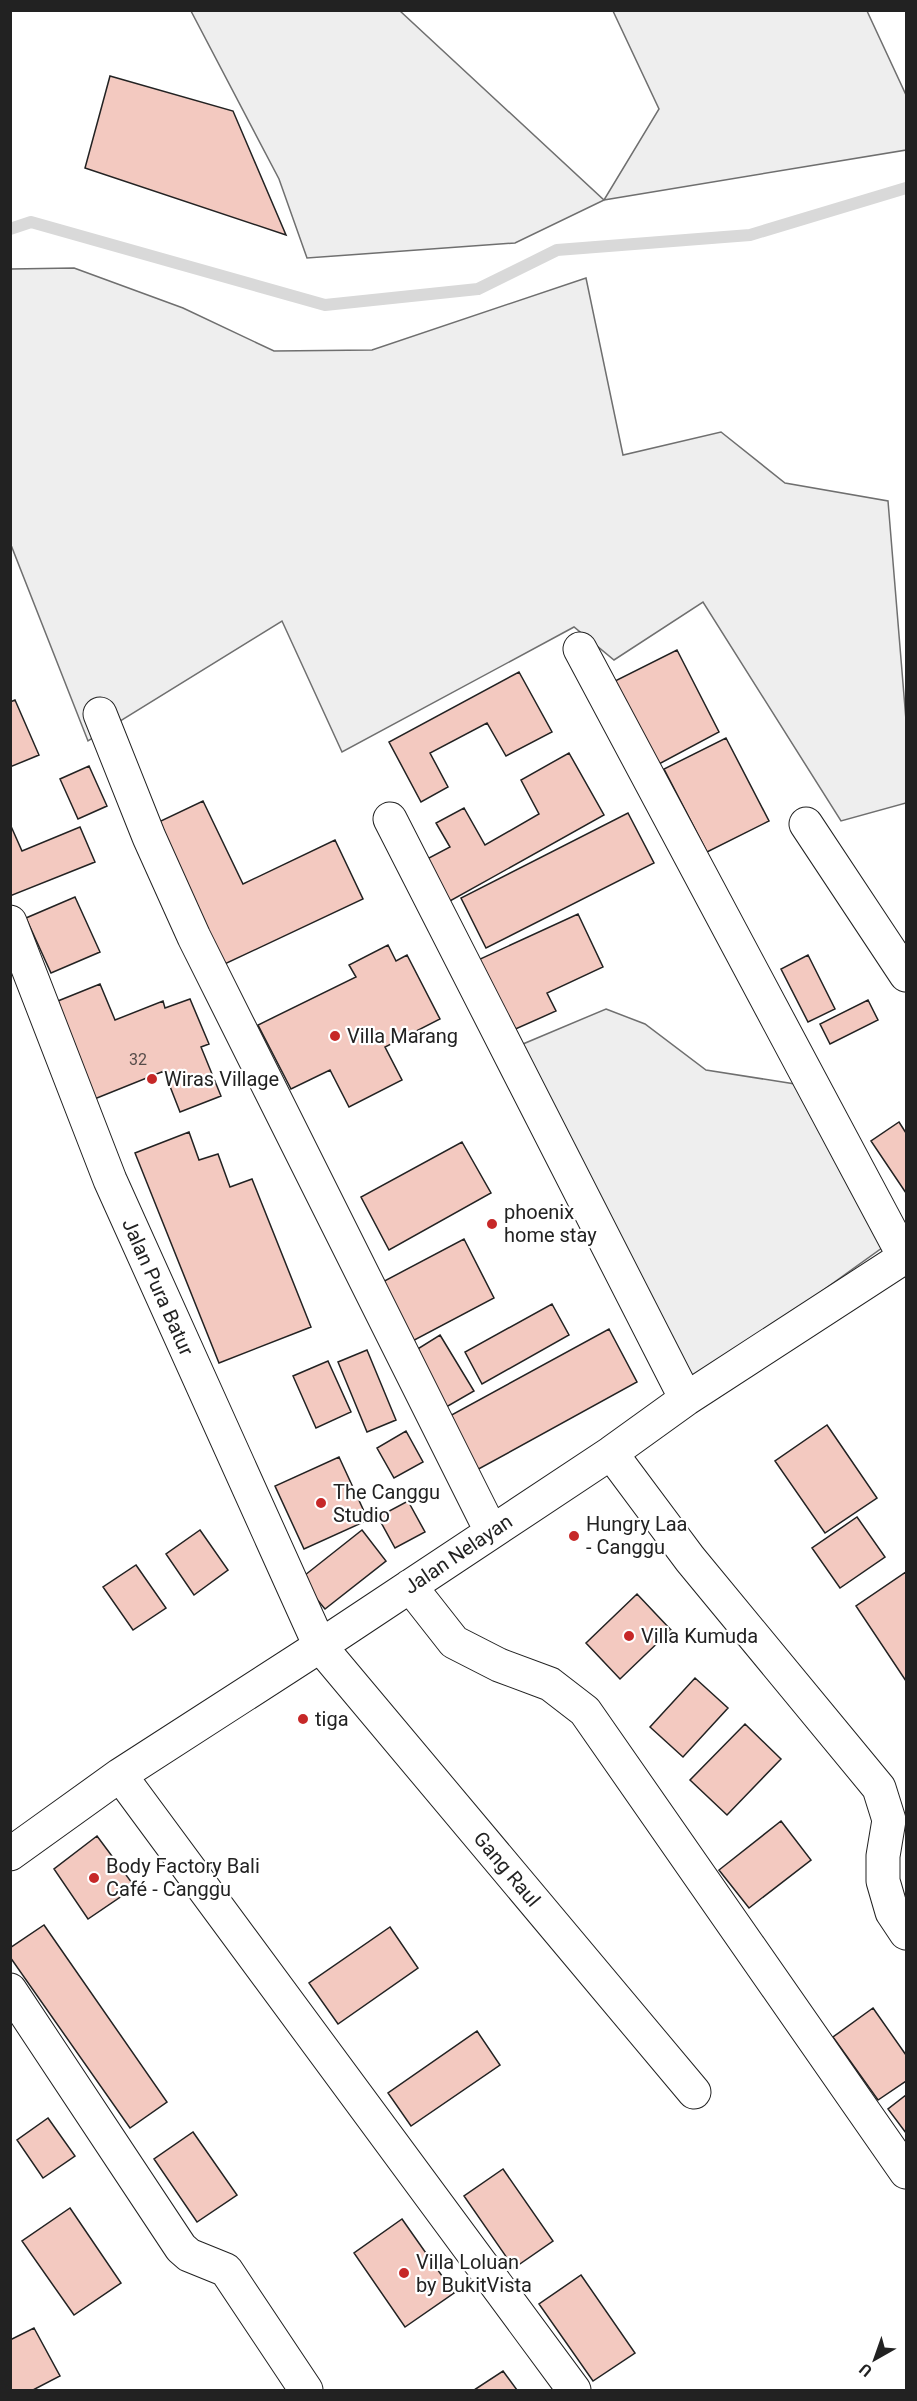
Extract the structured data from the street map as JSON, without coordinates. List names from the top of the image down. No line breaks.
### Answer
{"streets":{"street":["Jalan Pura Batur","Jalan Nelayan","Gang Raul"]},"crossings":[["Jalan Pura Batur","Jalan Nelayan"],["Jalan Pura Batur","Gang Raul"],["Jalan Nelayan","Gang Raul"]],"places":["Villa Marang","Wiras Village","phoenix home stay","The Canggu Studio","Hungry Laa - Canggu","Villa Kumuda","tiga","Body Factory Bali Café - Canggu","Villa Loluan by BukitVista"],"house_numbers":["32"],"north":"bottom left"}
